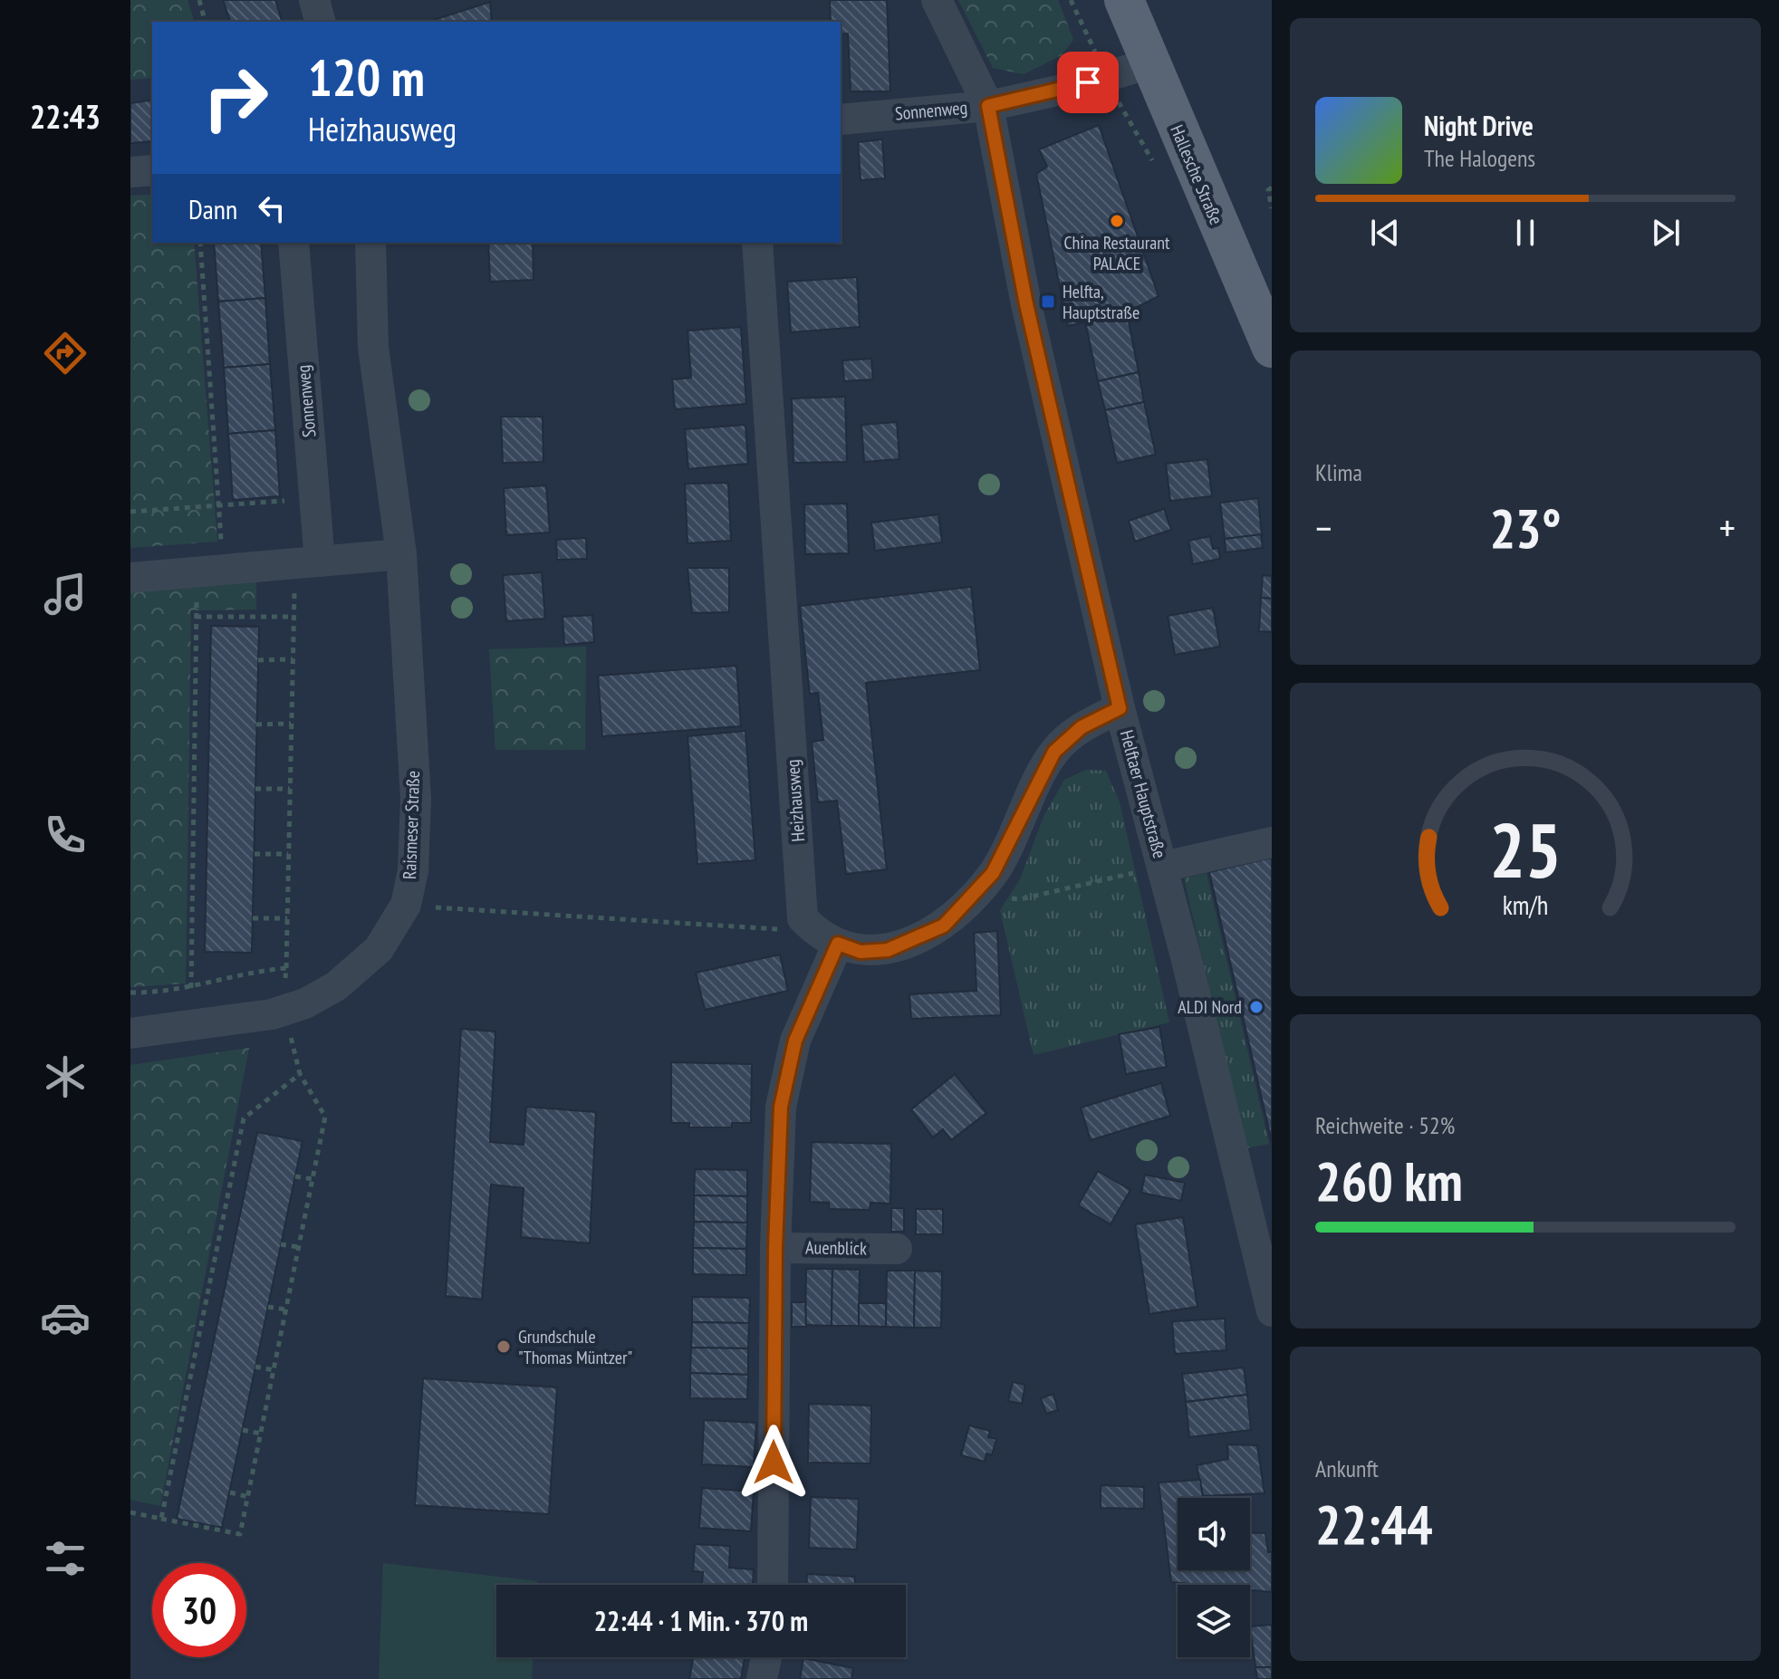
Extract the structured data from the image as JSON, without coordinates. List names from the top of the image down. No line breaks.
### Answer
{"streets":{"main road":["Hallesche Straße"],"street":["Sonnenweg","Helftaer Hauptstraße","Heizhausweg","Raismeser Straße","Auenblick"]},"crossings":[["Sonnenweg","Hallesche Straße"],["Sonnenweg","Helftaer Hauptstraße"]],"places":{"other":["China Restaurant PALACE","ALDI Nord","Grundschule \"Thomas Müntzer\""],"transit":["Helfta, Hauptstraße"]},"page":{"tabs":"22:43","turn":["120 m","Heizhausweg"],"song":["Night Drive","The Halogens"],"then":"Dann","tile":["Klima",["Reichweite · 52%","260 km"],["Ankunft","22:44"]],"heat":["−","23°","+"],"limit":"30","trip":"22:44 · 1 Min. · 370 m","gauge":["25","km/h"]}}
